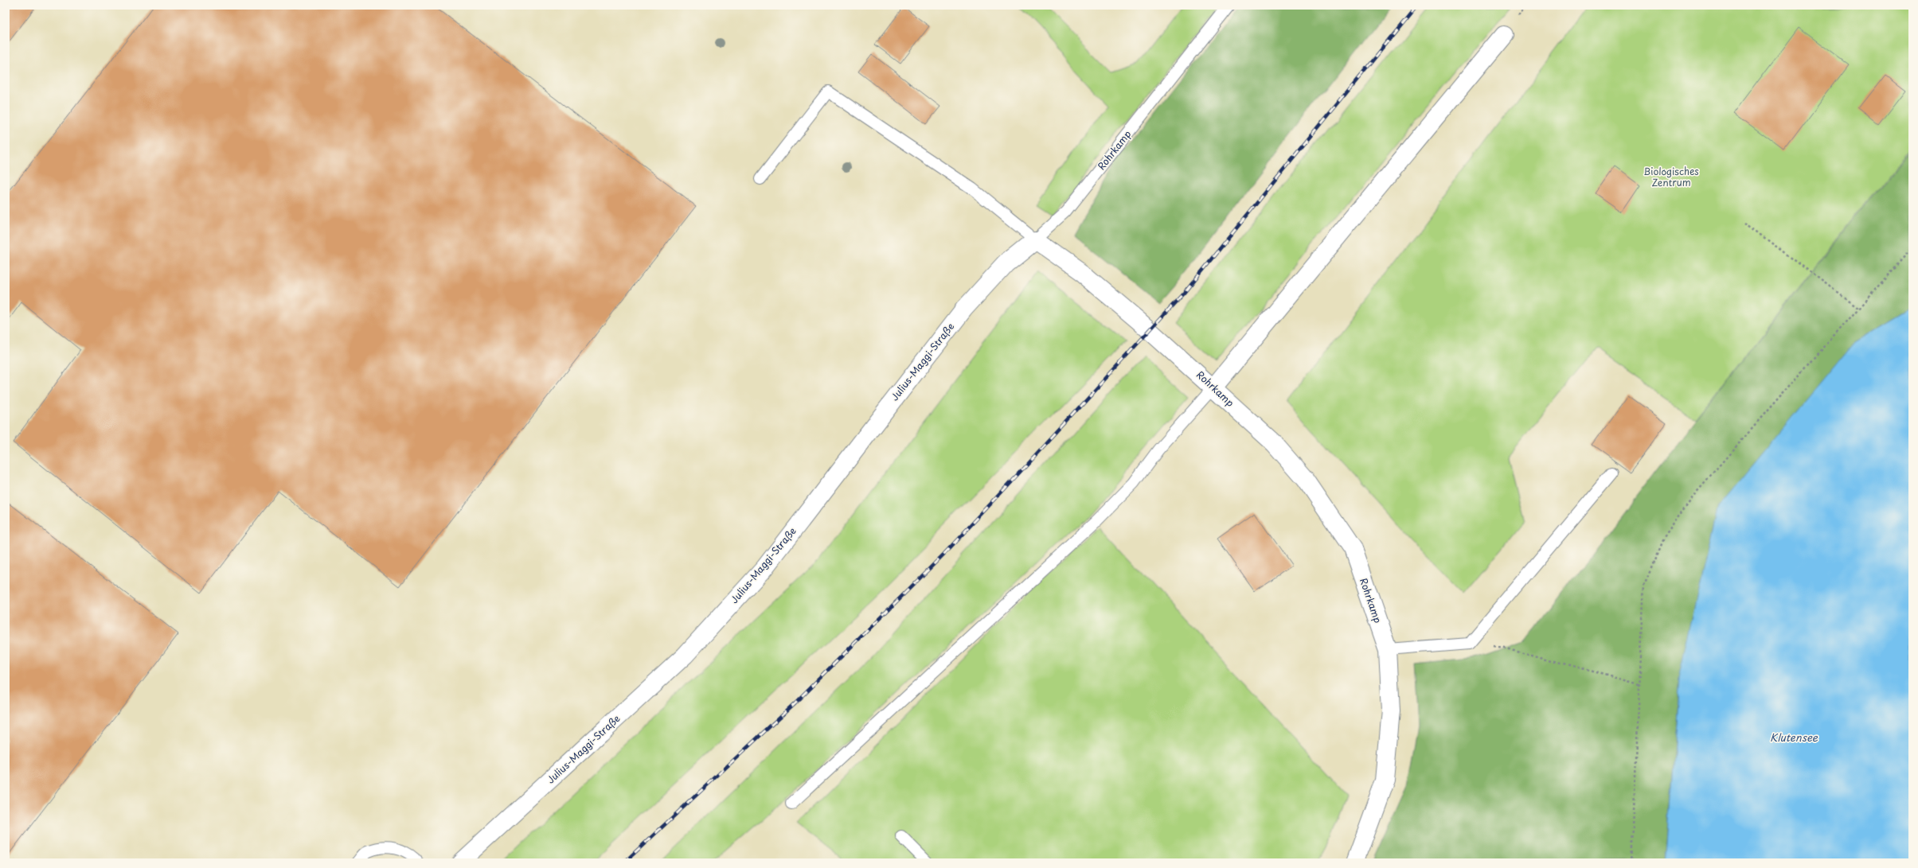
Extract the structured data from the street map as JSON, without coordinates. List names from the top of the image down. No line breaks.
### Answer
{"streets":{"street":["Rohrkamp","Julius-Maggi-Straße"]},"crossings":[["Rohrkamp","Julius-Maggi-Straße"]],"water":["Klutensee"],"parks":["Biologisches Zentrum"]}
